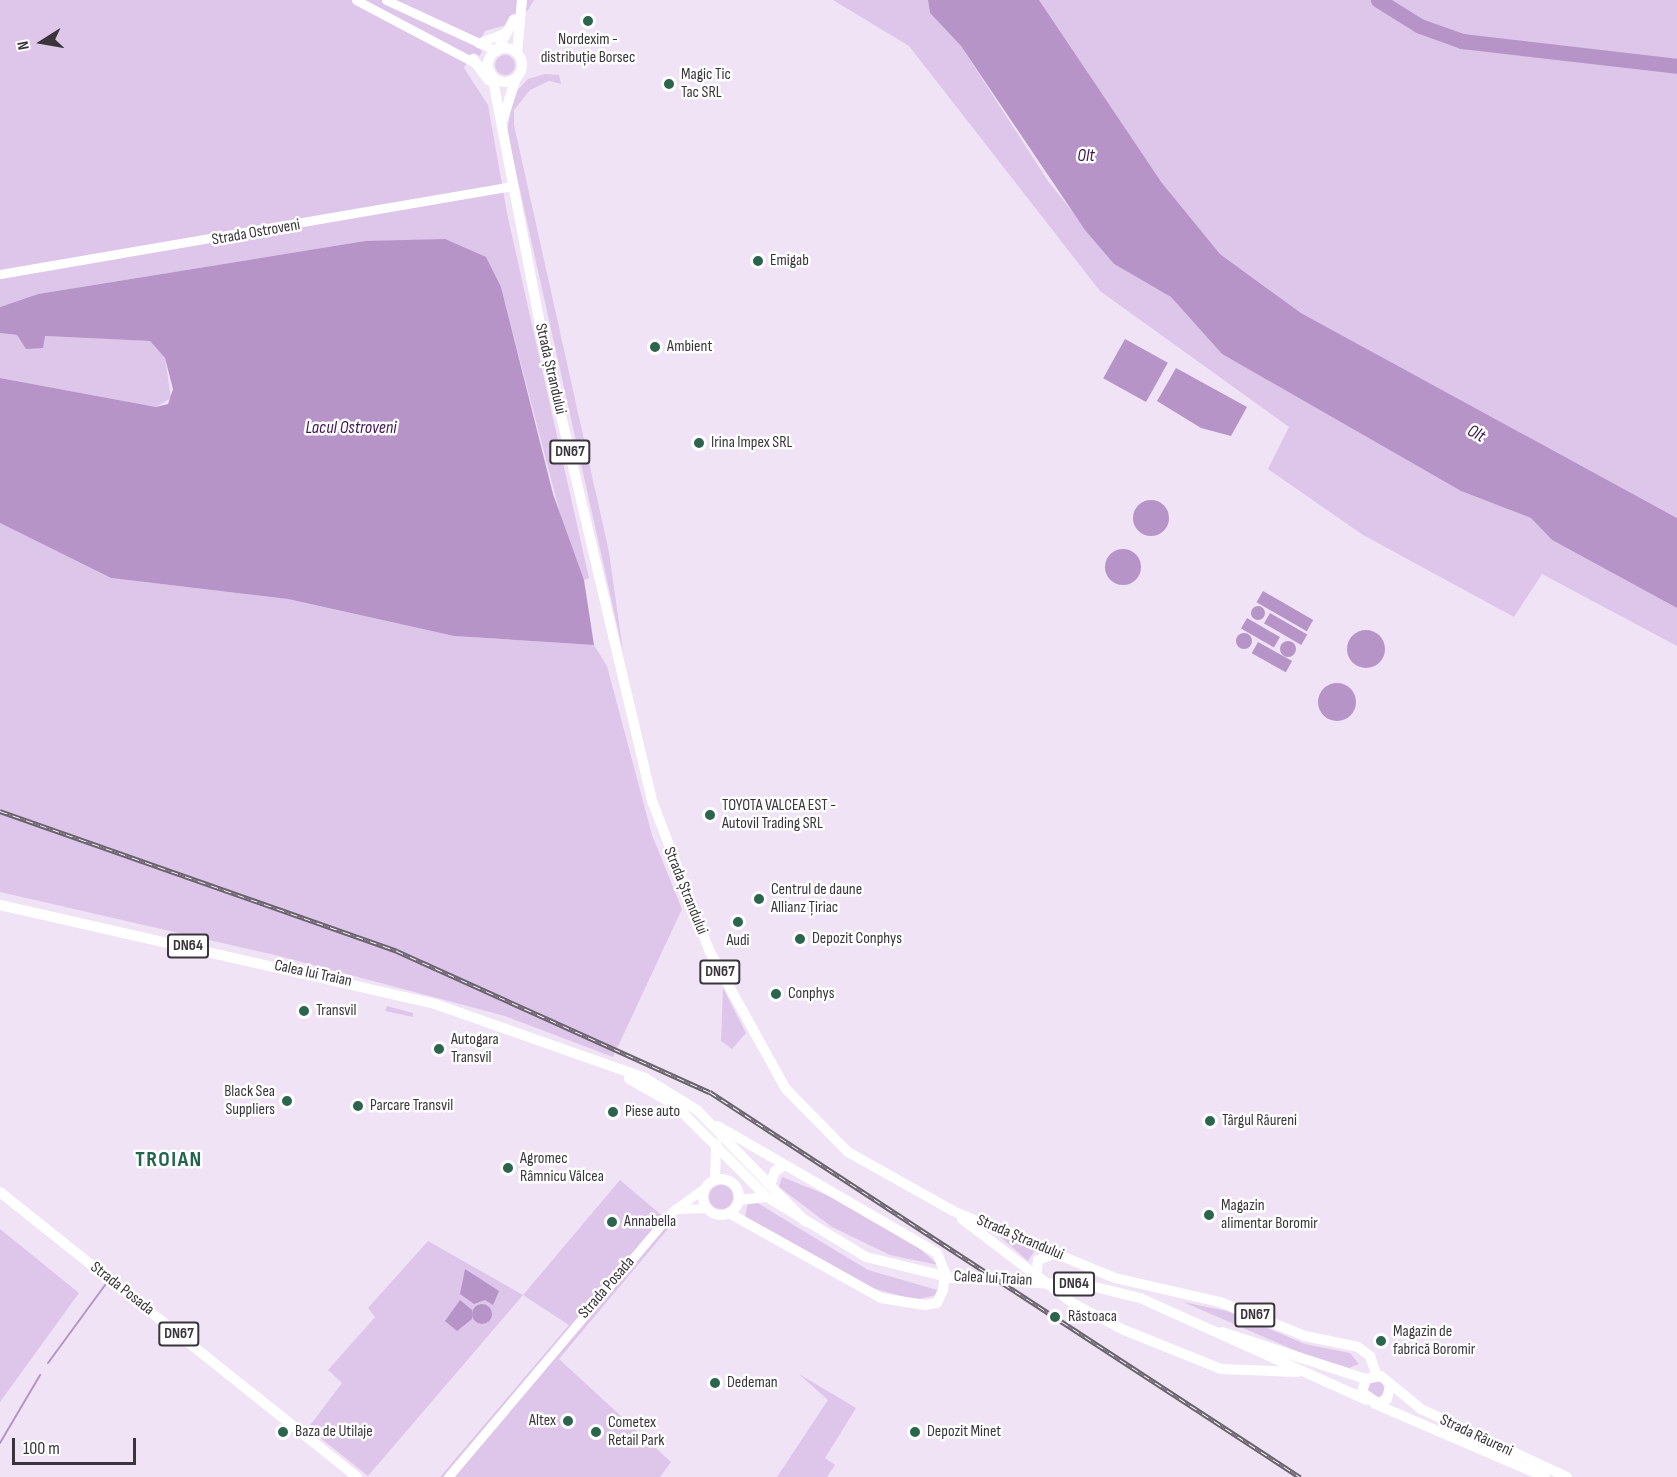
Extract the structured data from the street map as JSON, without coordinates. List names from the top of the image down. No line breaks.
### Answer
{"streets":{"main road":["Strada Ștrandului","DN67","DN64","Calea lui Traian","Strada Posada","Strada Râureni"],"street":["Strada Ostroveni"]},"crossings":[["Strada Ostroveni","Strada Ștrandului"],["Strada Ștrandului","DN67"],["Strada Ștrandului","DN64"],["Strada Ștrandului","Calea lui Traian"],["DN67","Calea lui Traian"],["DN64","Calea lui Traian"],["DN64","Strada Râureni"],["Calea lui Traian","Strada Râureni"]],"districts":["TROIAN"],"water":["Olt","Lacul Ostroveni"],"places":["Nordexim - distribuție Borsec","Magic Tic Tac SRL","Emigab","Ambient","Irina Impex SRL","TOYOTA VALCEA EST - Autovil Trading SRL","Centrul de daune Allianz Țiriac","Audi","Depozit Conphys","Conphys","Transvil","Autogara Transvil","Black Sea Suppliers","Parcare Transvil","Piese auto","Târgul Râureni","Agromec Râmnicu Vâlcea","Magazin alimentar Boromir","Annabella","Răstoaca","Magazin de fabrică Boromir","Dedeman","Altex","Baza de Utilaje","Cometex Retail Park","Depozit Minet"],"scale_bar":"100 m","north":"left"}
